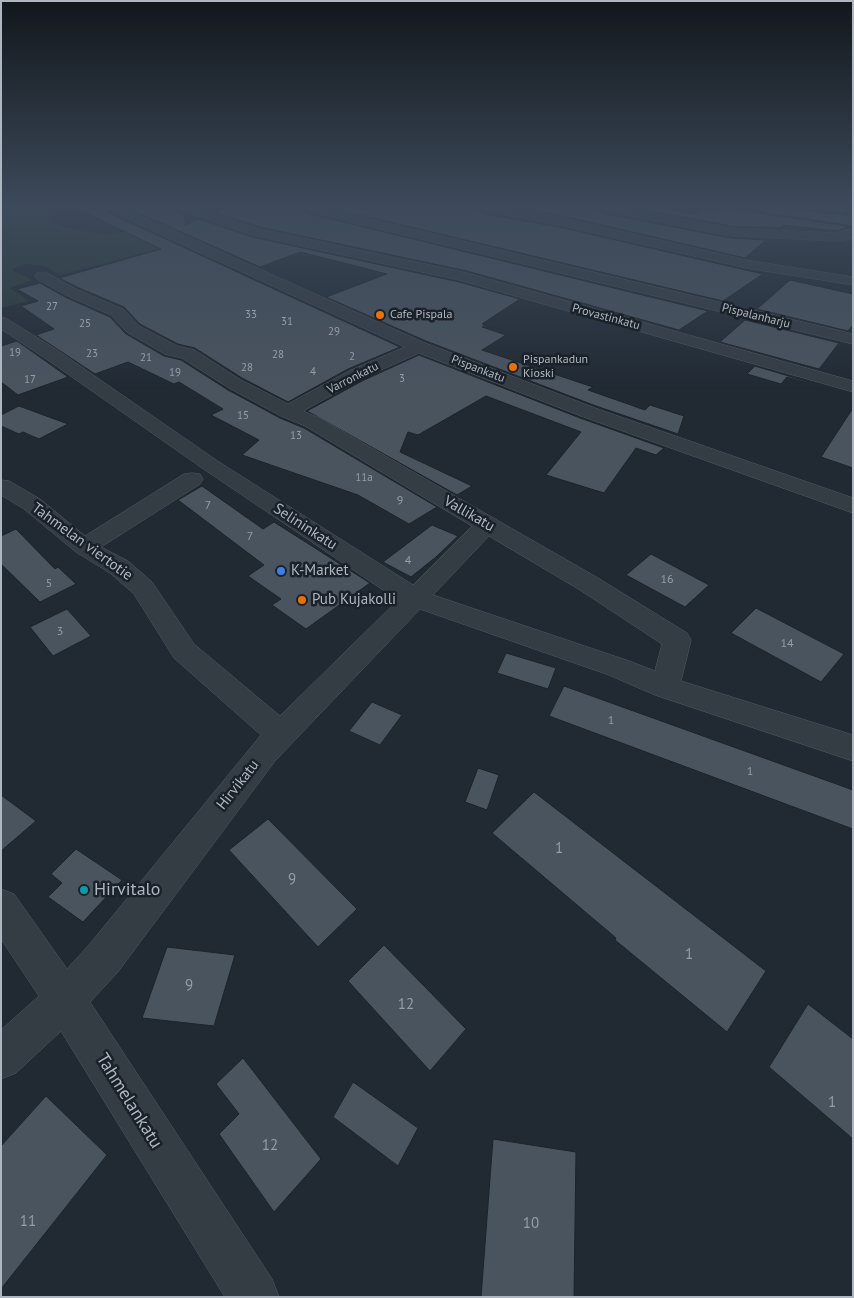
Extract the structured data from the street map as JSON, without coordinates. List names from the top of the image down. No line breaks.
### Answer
{"streets":{"street":["Pispalanharju","Provastinkatu","Pispankatu","Varronkatu","Vallikatu","Selininkatu","Tahmelan viertotie","Hirvikatu","Tahmelankatu"]},"crossings":[["Pispankatu","Varronkatu"],["Varronkatu","Vallikatu"],["Vallikatu","Selininkatu"],["Vallikatu","Hirvikatu"],["Selininkatu","Hirvikatu"],["Tahmelan viertotie","Hirvikatu"],["Hirvikatu","Tahmelankatu"]],"places":["Cafe Pispala","Pispankadun Kioski","K-Market","Pub Kujakolli","Hirvitalo"],"house_numbers":["27","33","31","25","29","19","23","28","2","21","28","4","19","3","17","15","13","11a","9","7","7","4","16","5","3","14","1","1","1","9","1","9","12","1","12","11","10"]}
